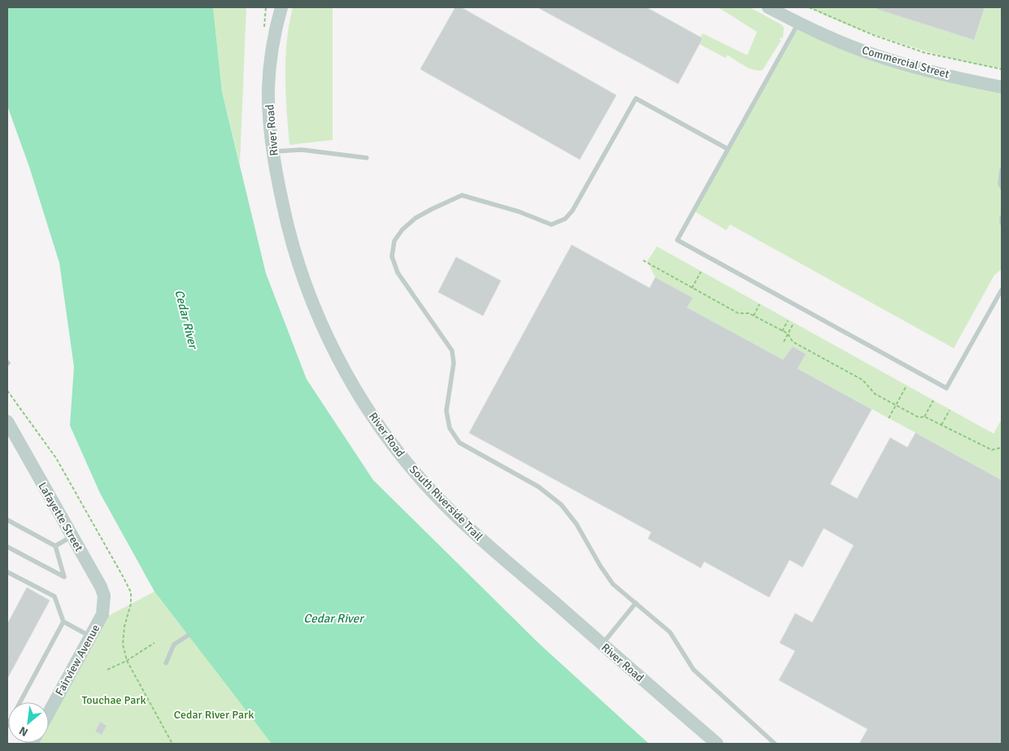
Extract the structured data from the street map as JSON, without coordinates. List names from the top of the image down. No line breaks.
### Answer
{"streets":{"main road":["Commercial Street","River Road","Lafayette Street","Fairview Avenue"]},"crossings":[["Lafayette Street","Fairview Avenue"]],"water":["Cedar River"],"parks":["Touchae Park","Cedar River Park"],"north":"bottom left"}
